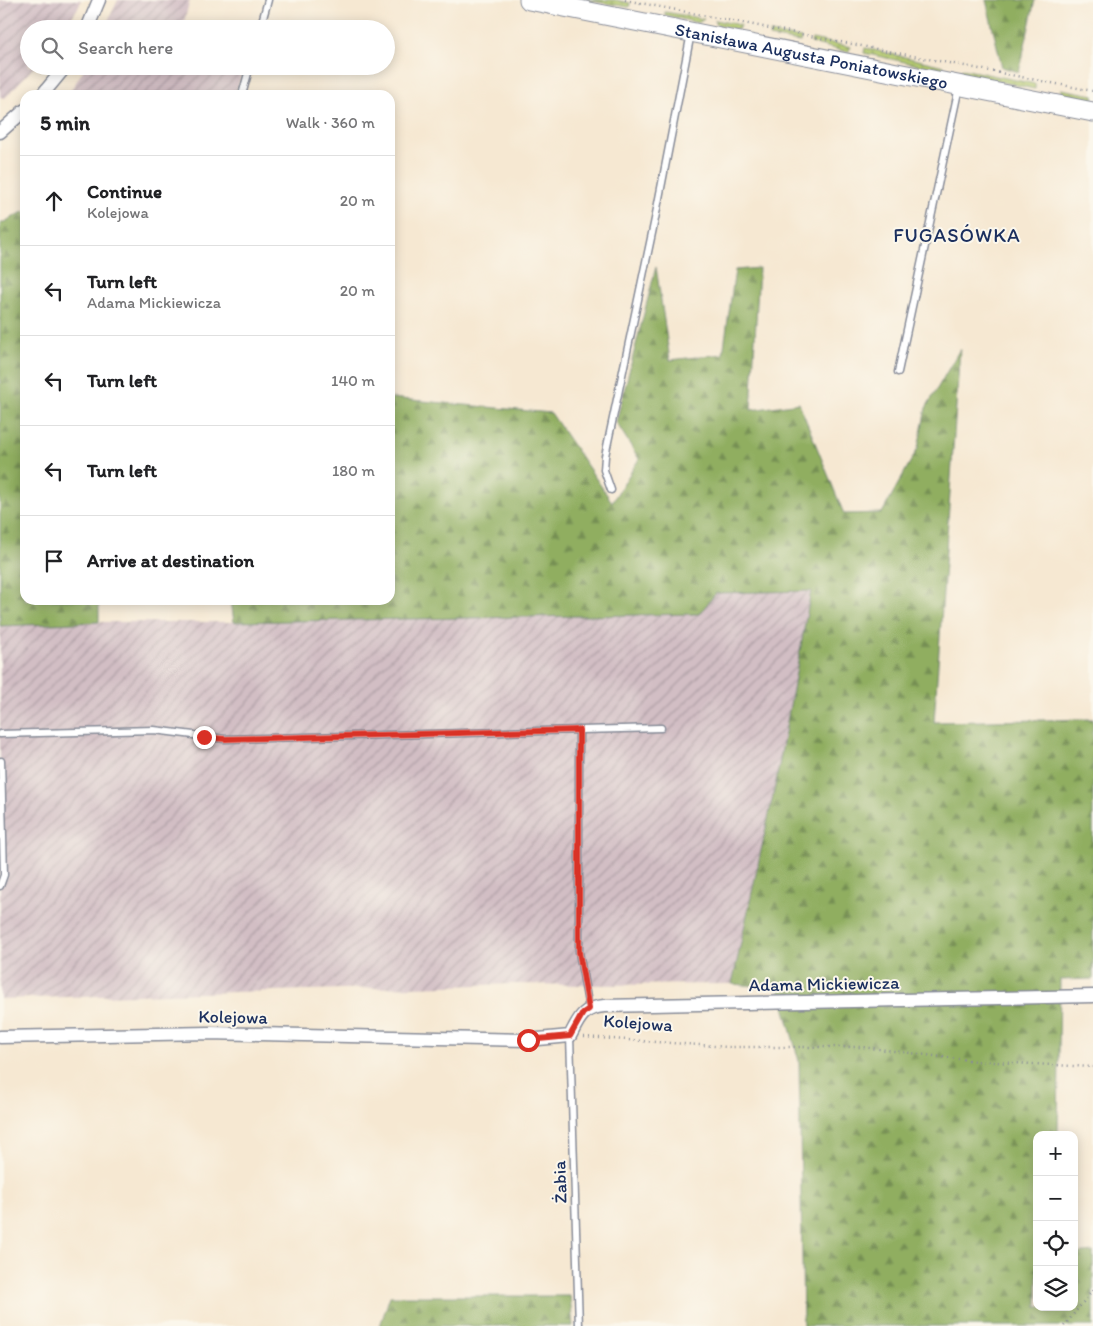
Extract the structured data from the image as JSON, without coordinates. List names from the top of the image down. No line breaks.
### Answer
{"streets":{"main road":["Stanisława Augusta Poniatowskiego"],"street":["Adama Mickiewicza","Kolejowa"],"lane":["Żabia"]},"crossings":[["Kolejowa","Żabia"]],"districts":["FUGASÓWKA"],"page":{"search":"Search here","heading":["5 min","Walk · 360 m"],"list":[["Continue","Kolejowa","20 m"],["Turn left","Adama Mickiewicza","20 m"],["Turn left","140 m"],["Turn left","180 m"],"Arrive at destination"],"map_buttons":["+","−"]}}
